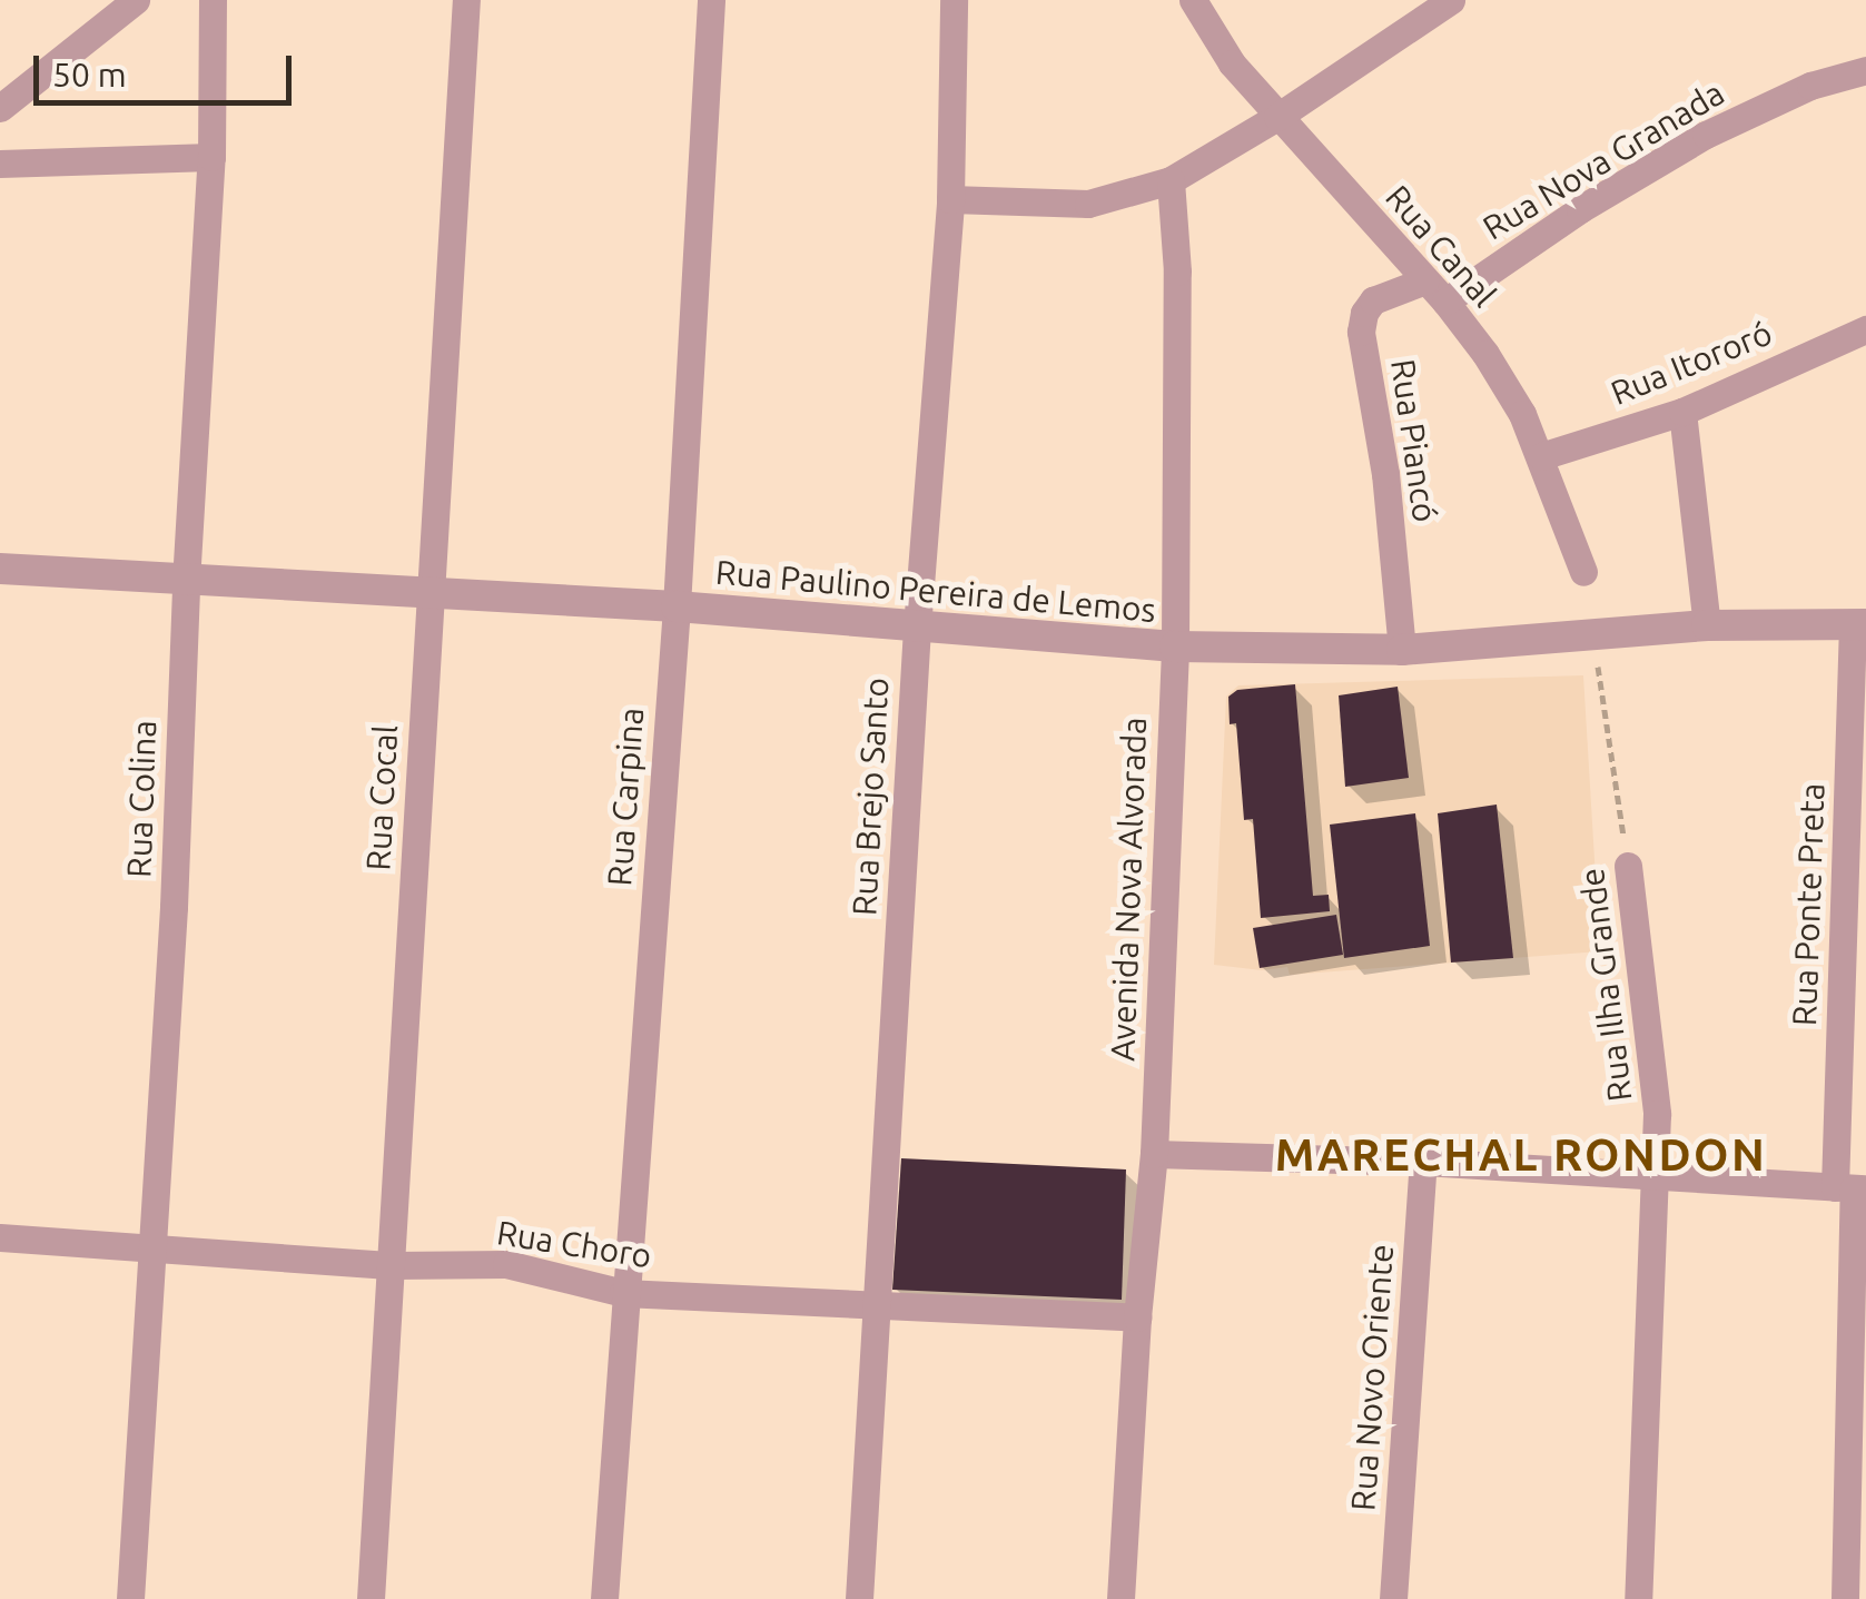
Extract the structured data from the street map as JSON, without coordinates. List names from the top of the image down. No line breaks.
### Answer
{"streets":{"street":["Rua Nova Granada","Rua Canal","Rua Itororó","Rua Piancó","Rua Paulino Pereira de Lemos","Rua Carpina","Rua Brejo Santo","Rua Cocal","Rua Colina","Avenida Nova Alvorada","Rua Ponte Preta","Rua Ilha Grande","Rua Choro","Rua Novo Oriente"]},"crossings":[["Rua Nova Granada","Rua Canal"],["Rua Canal","Rua Itororó"],["Rua Canal","Rua Piancó"],["Rua Piancó","Rua Paulino Pereira de Lemos"],["Rua Paulino Pereira de Lemos","Rua Carpina"],["Rua Paulino Pereira de Lemos","Rua Brejo Santo"],["Rua Paulino Pereira de Lemos","Rua Cocal"],["Rua Paulino Pereira de Lemos","Rua Colina"],["Rua Paulino Pereira de Lemos","Avenida Nova Alvorada"],["Rua Paulino Pereira de Lemos","Rua Ponte Preta"],["Rua Paulino Pereira de Lemos","Rua Ilha Grande"],["Rua Carpina","Rua Choro"],["Rua Brejo Santo","Rua Choro"],["Rua Cocal","Rua Choro"],["Rua Colina","Rua Choro"],["Avenida Nova Alvorada","Rua Choro"]],"districts":["MARECHAL RONDON"],"scale_bar":"50 m"}
